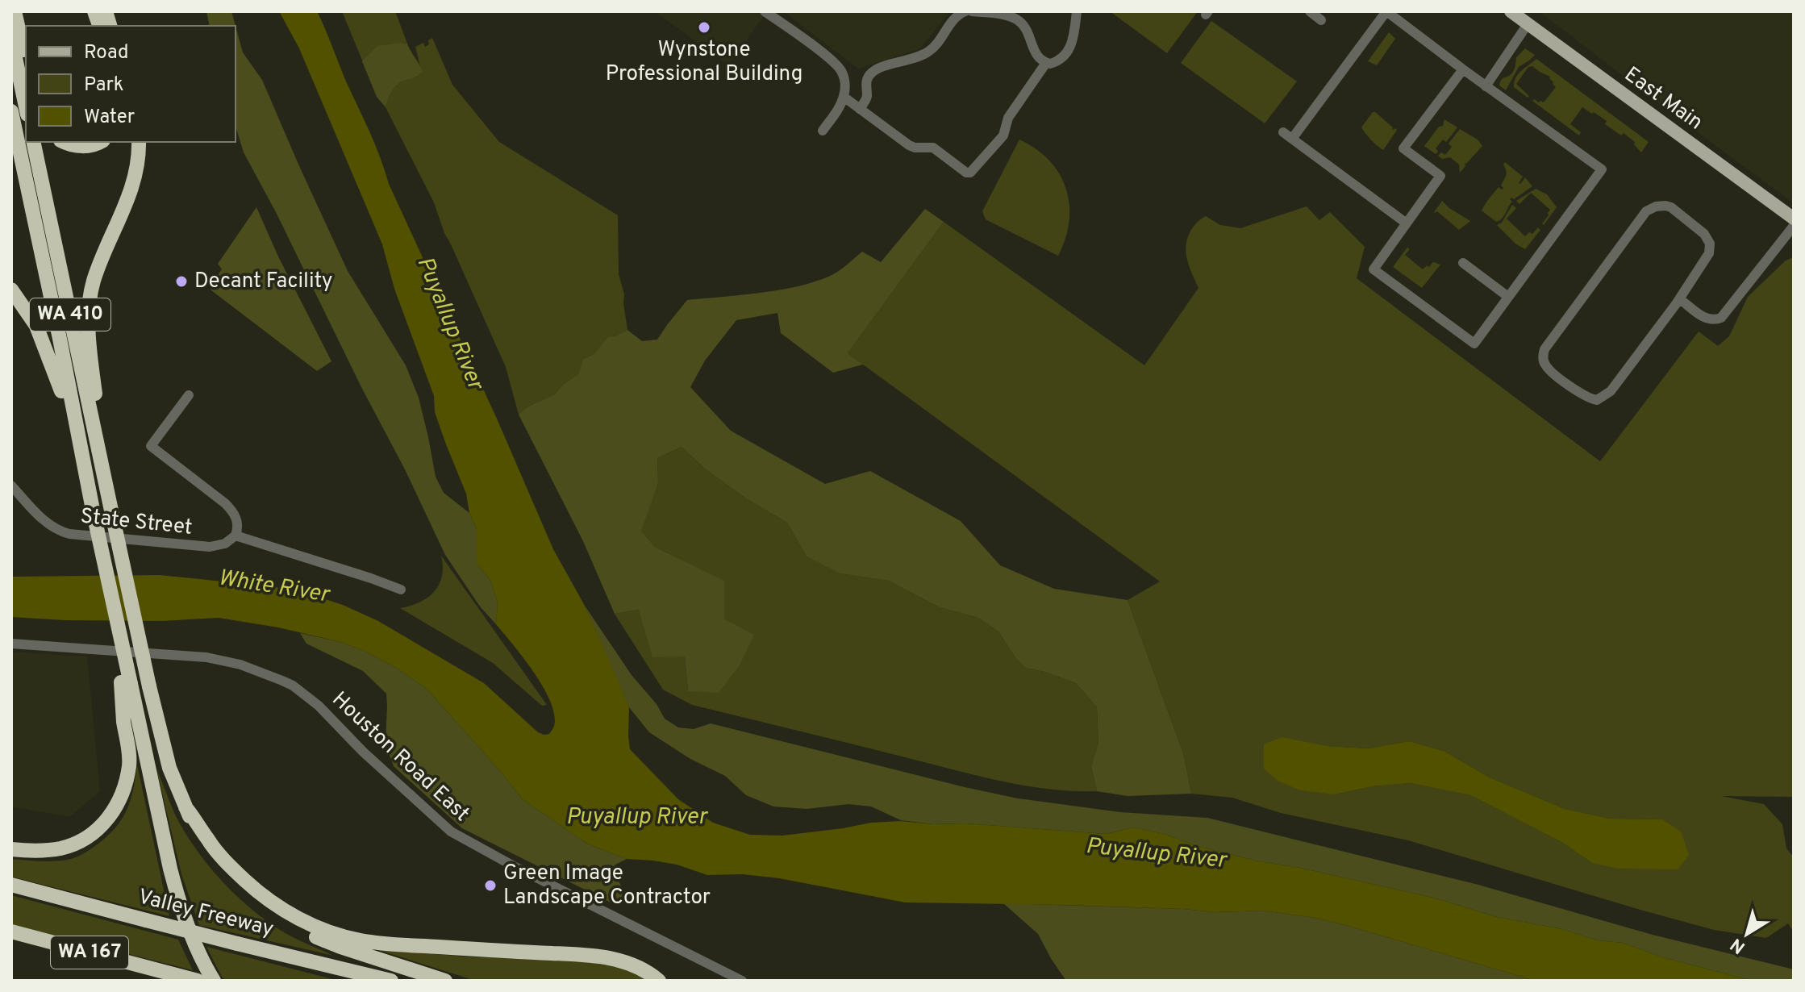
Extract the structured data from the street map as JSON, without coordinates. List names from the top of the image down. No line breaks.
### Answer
{"streets":{"highway":["WA 410","Valley Freeway","WA 167"],"main road":["East Main"],"street":["State Street","Houston Road East"]},"water":["Puyallup River","White River"],"places":["Wynstone Professional Building","Decant Facility","Green Image Landscape Contractor"],"legend":["Road","Park","Water"],"north":"bottom left"}
